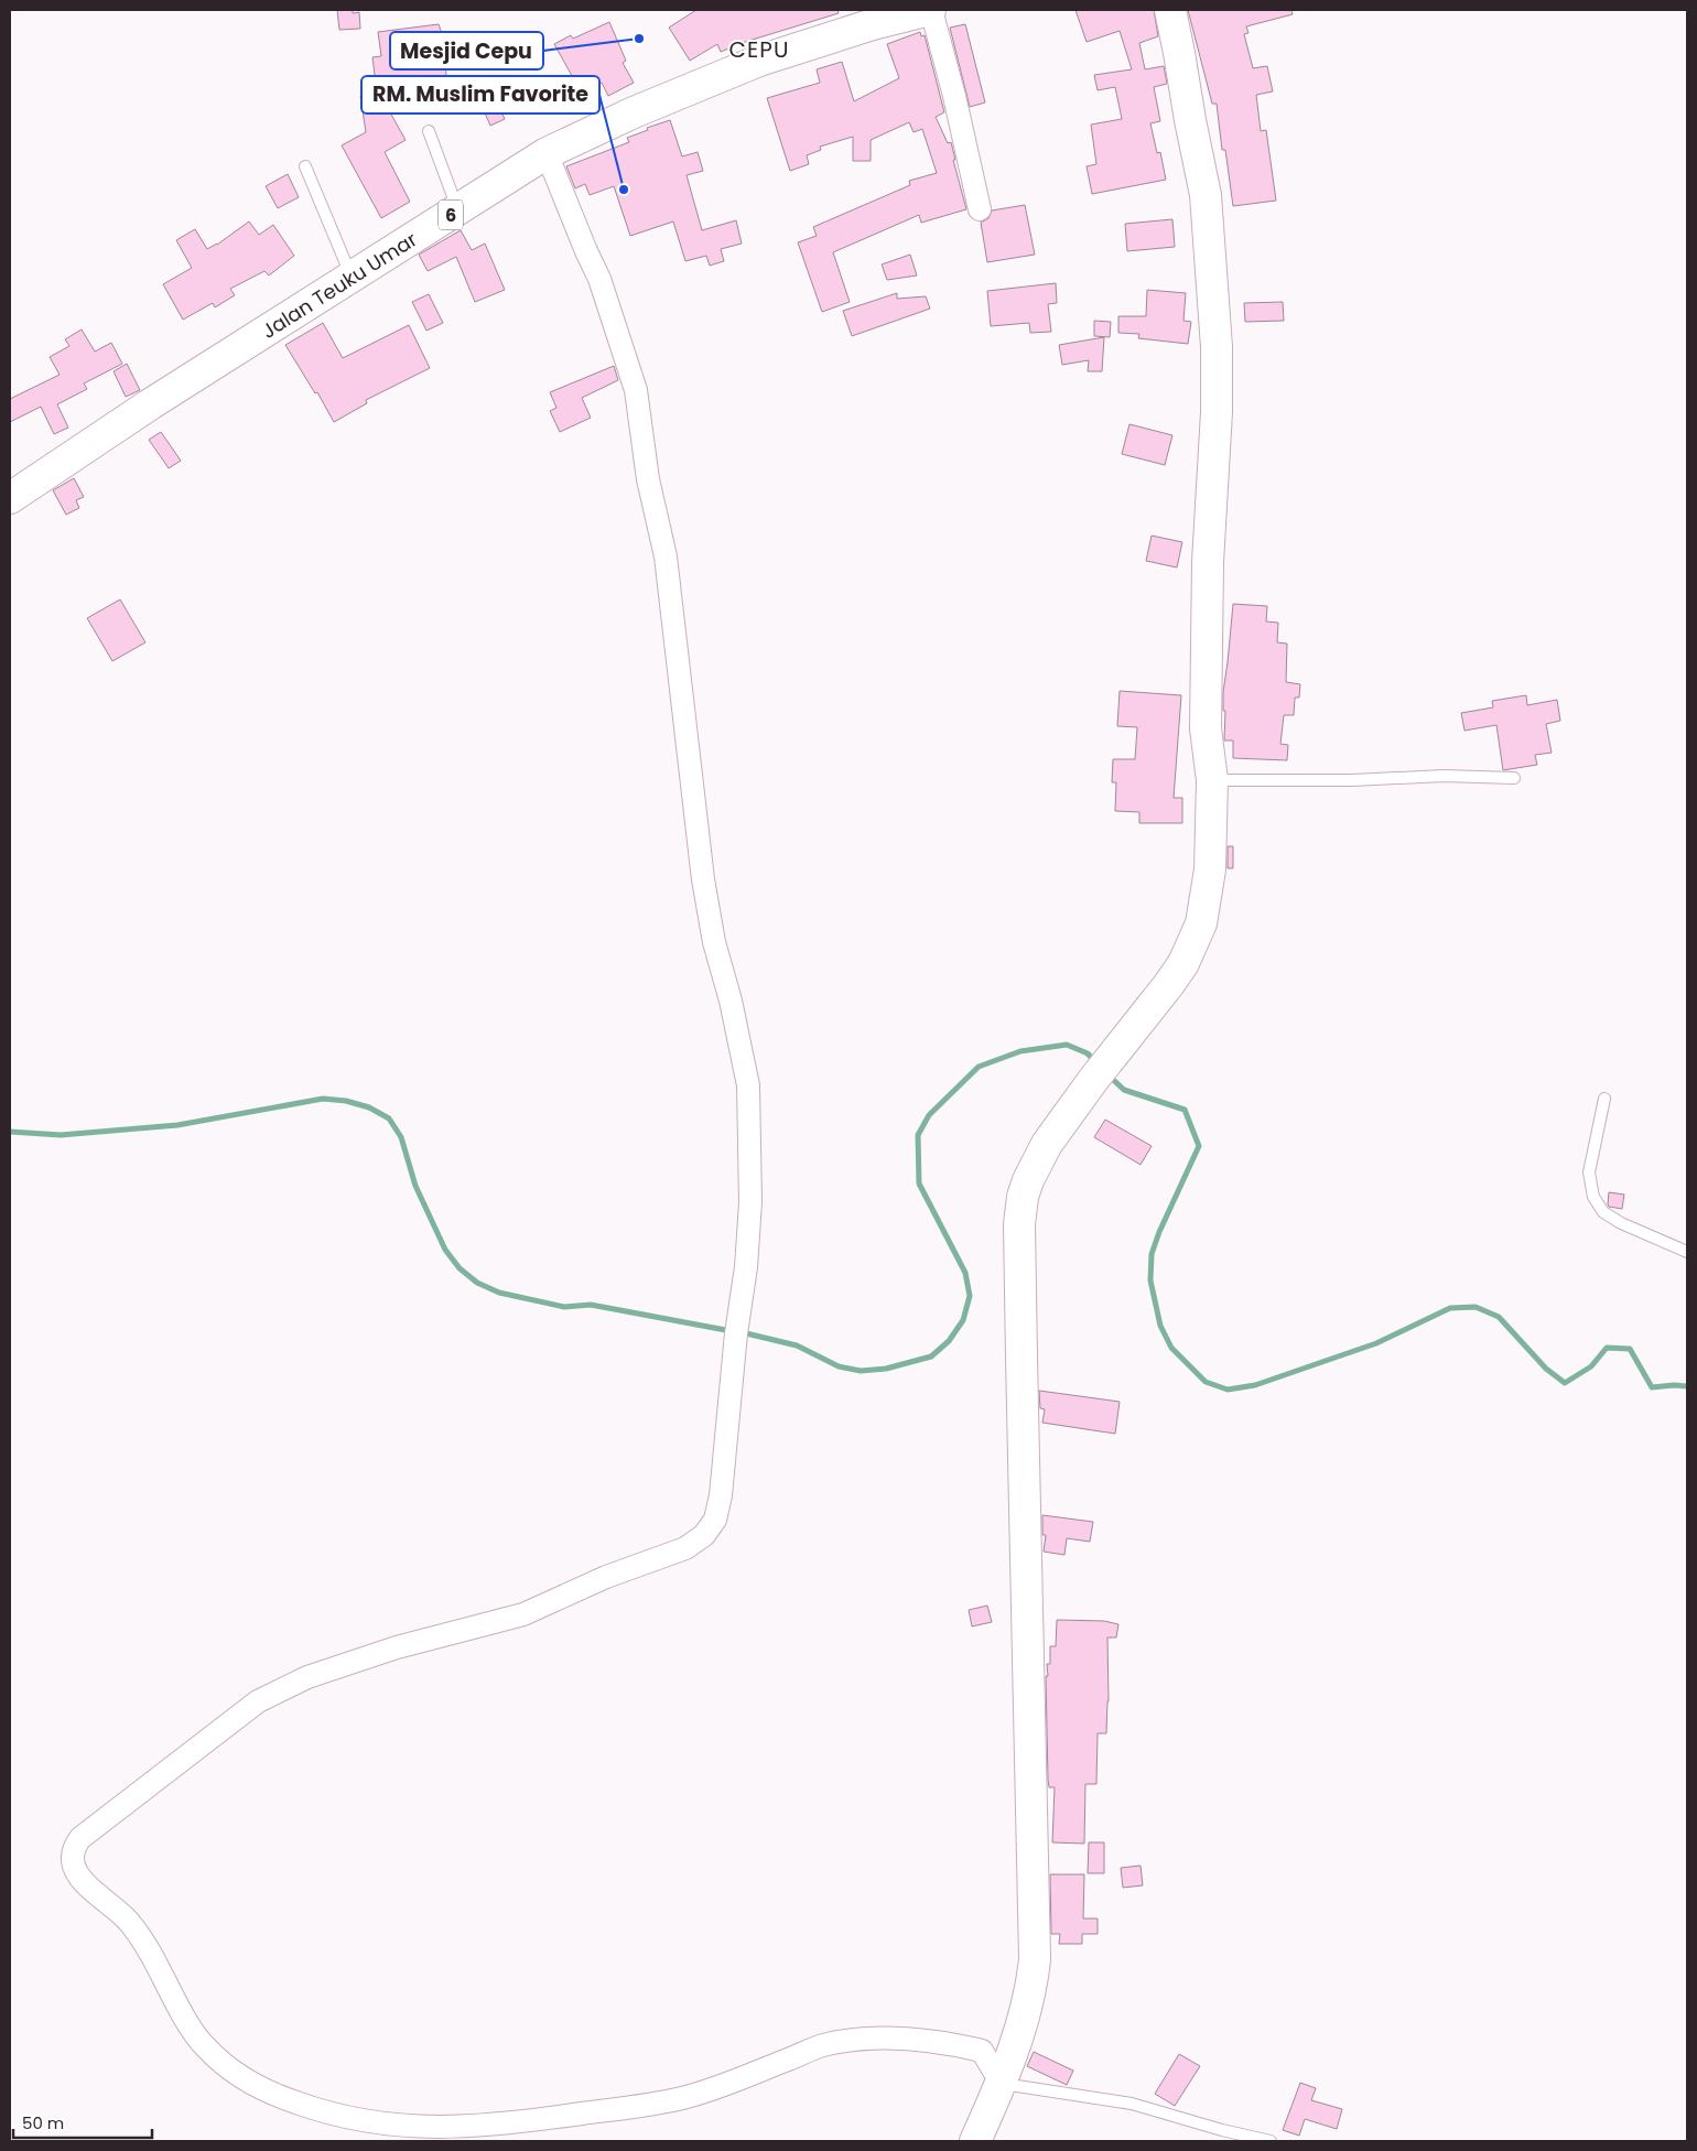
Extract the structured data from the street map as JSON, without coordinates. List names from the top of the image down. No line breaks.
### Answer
{"streets":{"main road":["6","Jalan Teuku Umar"]},"districts":["CEPU"],"places":["Mesjid Cepu","RM. Muslim Favorite"],"scale_bar":"50 m"}
